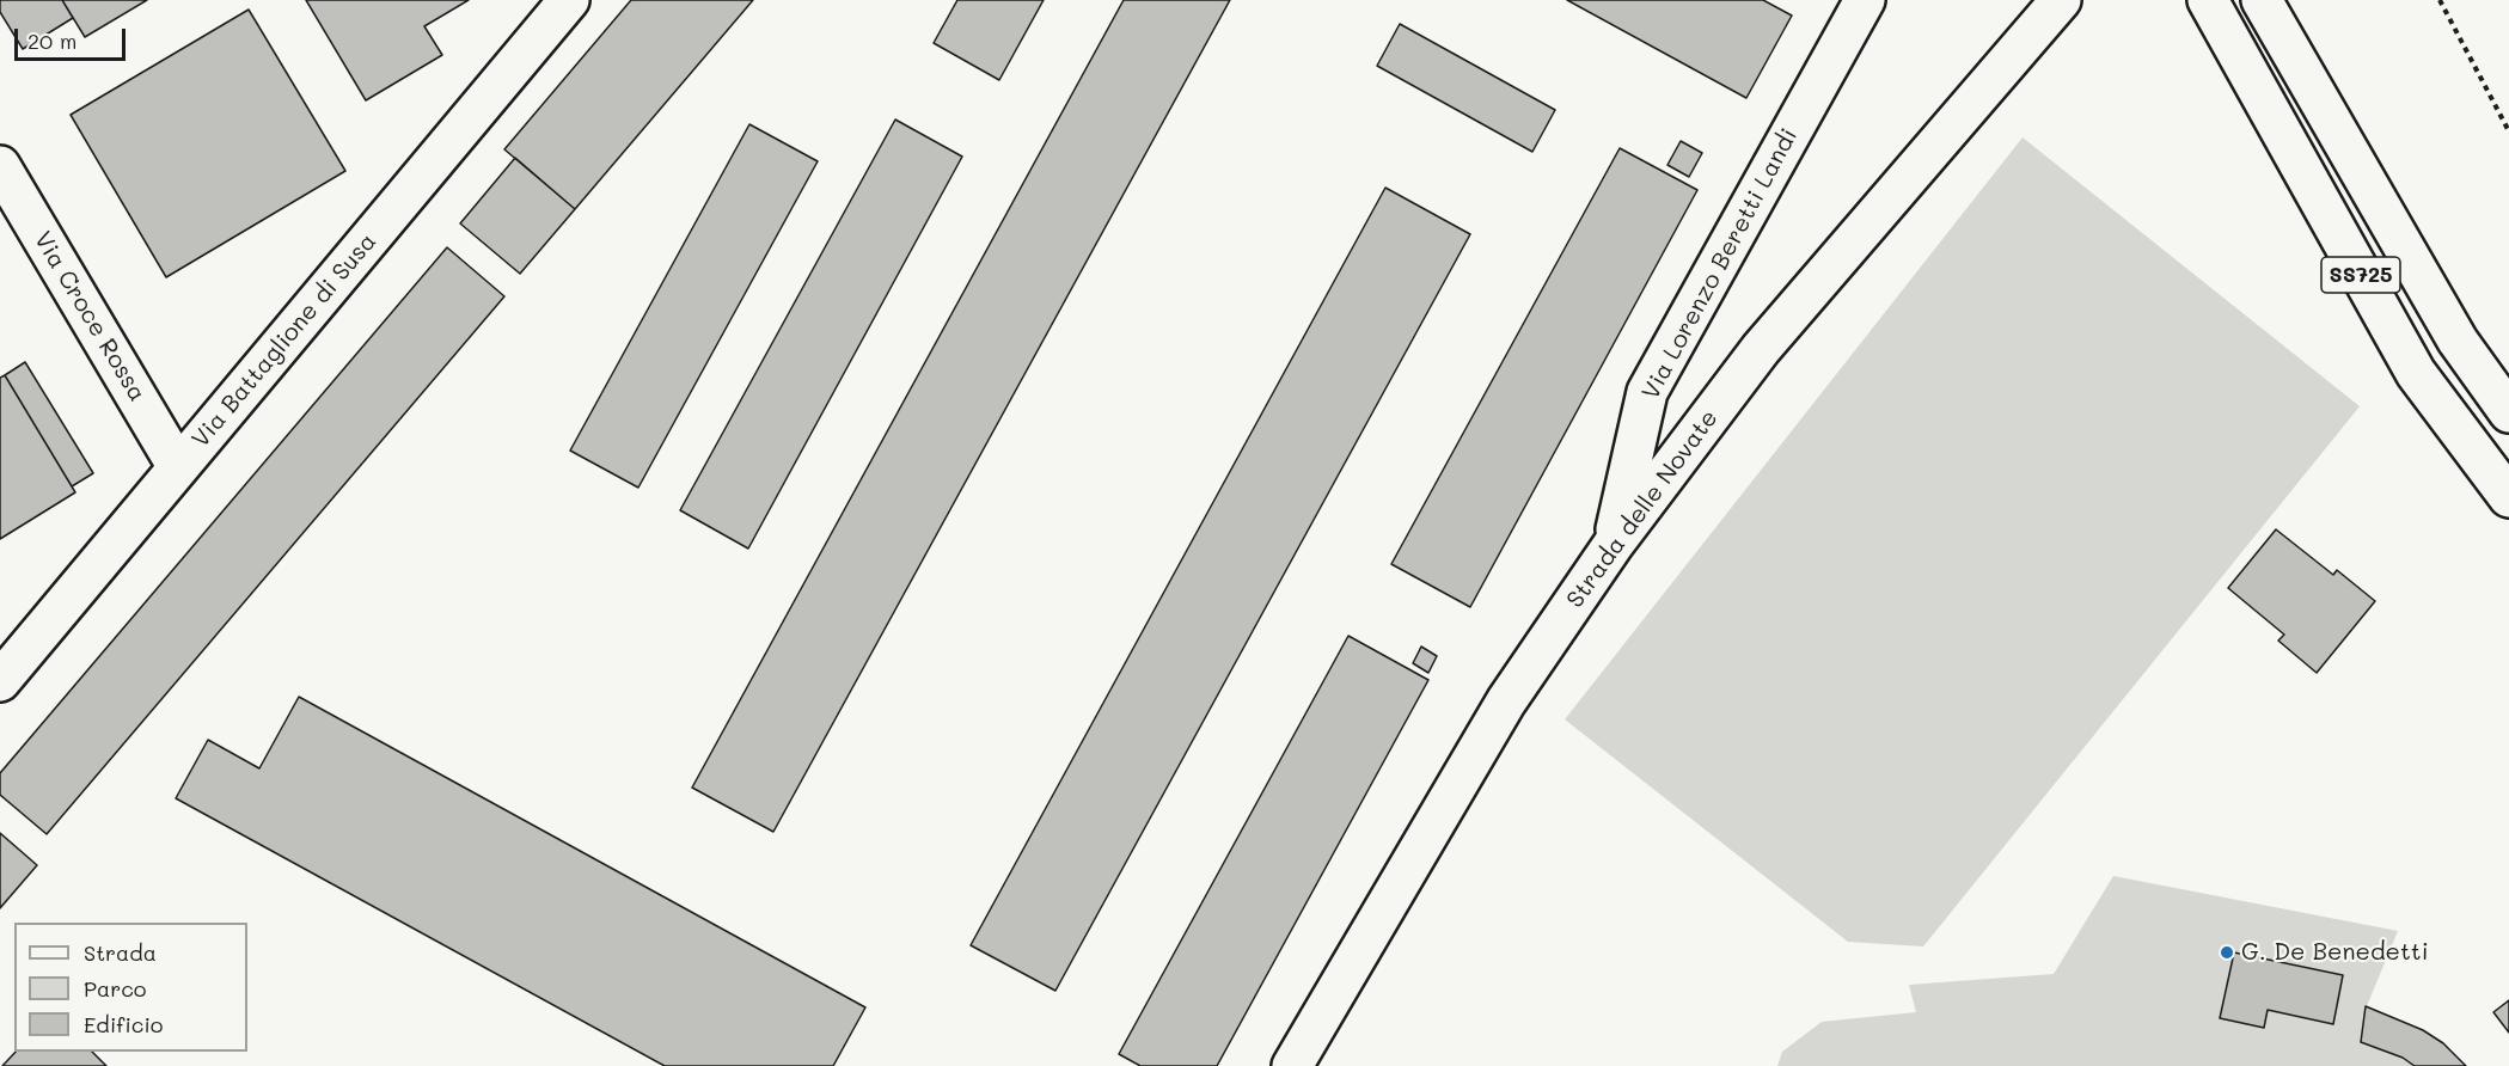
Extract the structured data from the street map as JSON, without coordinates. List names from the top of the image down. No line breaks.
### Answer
{"streets":{"main road":["Via Lorenzo Beretti Landi","SS725","Via Croce Rossa","Via Battaglione di Susa","Strada delle Novate"]},"crossings":[["Via Lorenzo Beretti Landi","Strada delle Novate"],["Via Croce Rossa","Via Battaglione di Susa"]],"places":["G. De Benedetti"],"legend":["Strada","Parco","Edificio"],"scale_bar":"20 m"}
